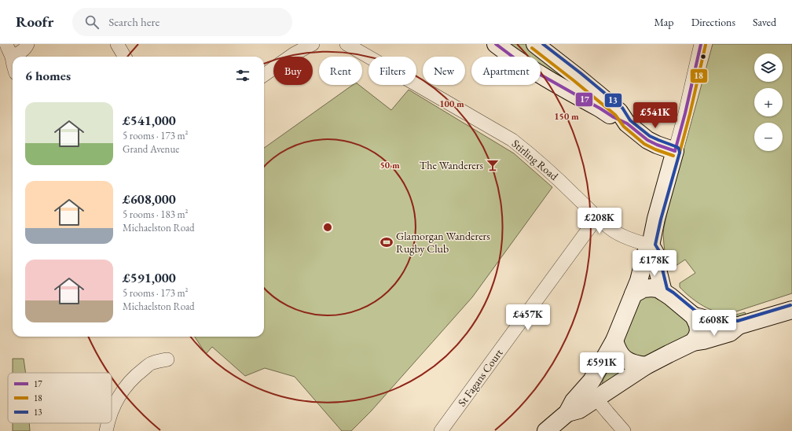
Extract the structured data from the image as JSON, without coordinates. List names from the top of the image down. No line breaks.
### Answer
{"streets":{"street":["Stirling Road","St Fagans Court"]},"crossings":[["Stirling Road","St Fagans Court"]],"places":{"bar":["The Wanderers"],"sports":["Glamorgan Wanderers Rugby Club"]},"lines":["transit line 17","transit line 13","transit line 18"],"legend":["17","18","13"],"page":{"header":"Roofr","search":"Search here","nav":["Map","Directions","Saved"],"map_buttons":["+","−"],"chip":["Buy","Rent","Filters","New","Apartment"],"heading":"6 homes","list":[{"name":"£541,000","note":"5 rooms · 173 m² · Grand Avenue"},{"name":"£608,000","note":"5 rooms · 183 m² · Michaelston Road"},{"name":"£591,000","note":"5 rooms · 173 m² · Michaelston Road"}],"price":["£541K","£208K","£178K","£457K","£608K","£591K"]},"rings":["100 m","150 m","50 m"]}
